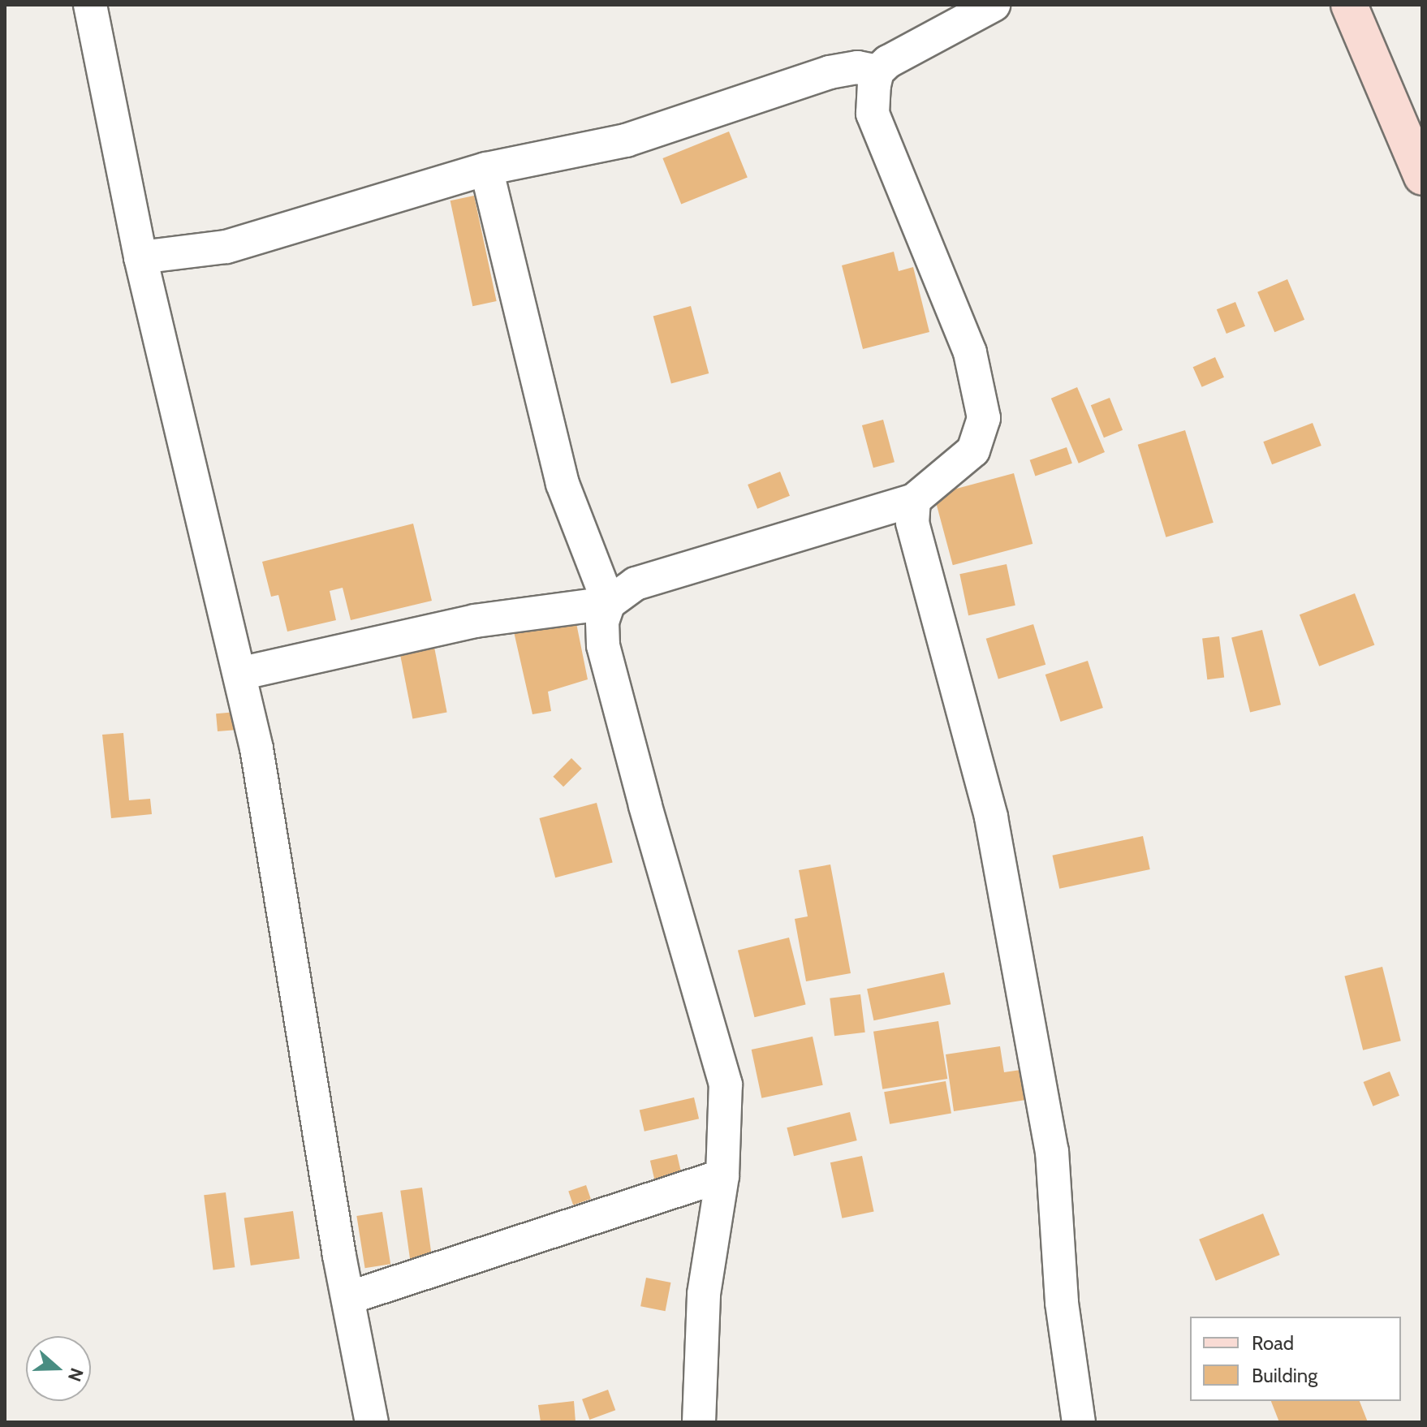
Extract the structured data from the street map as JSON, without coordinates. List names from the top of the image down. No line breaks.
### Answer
{"legend":["Road","Building"],"north":"right"}
